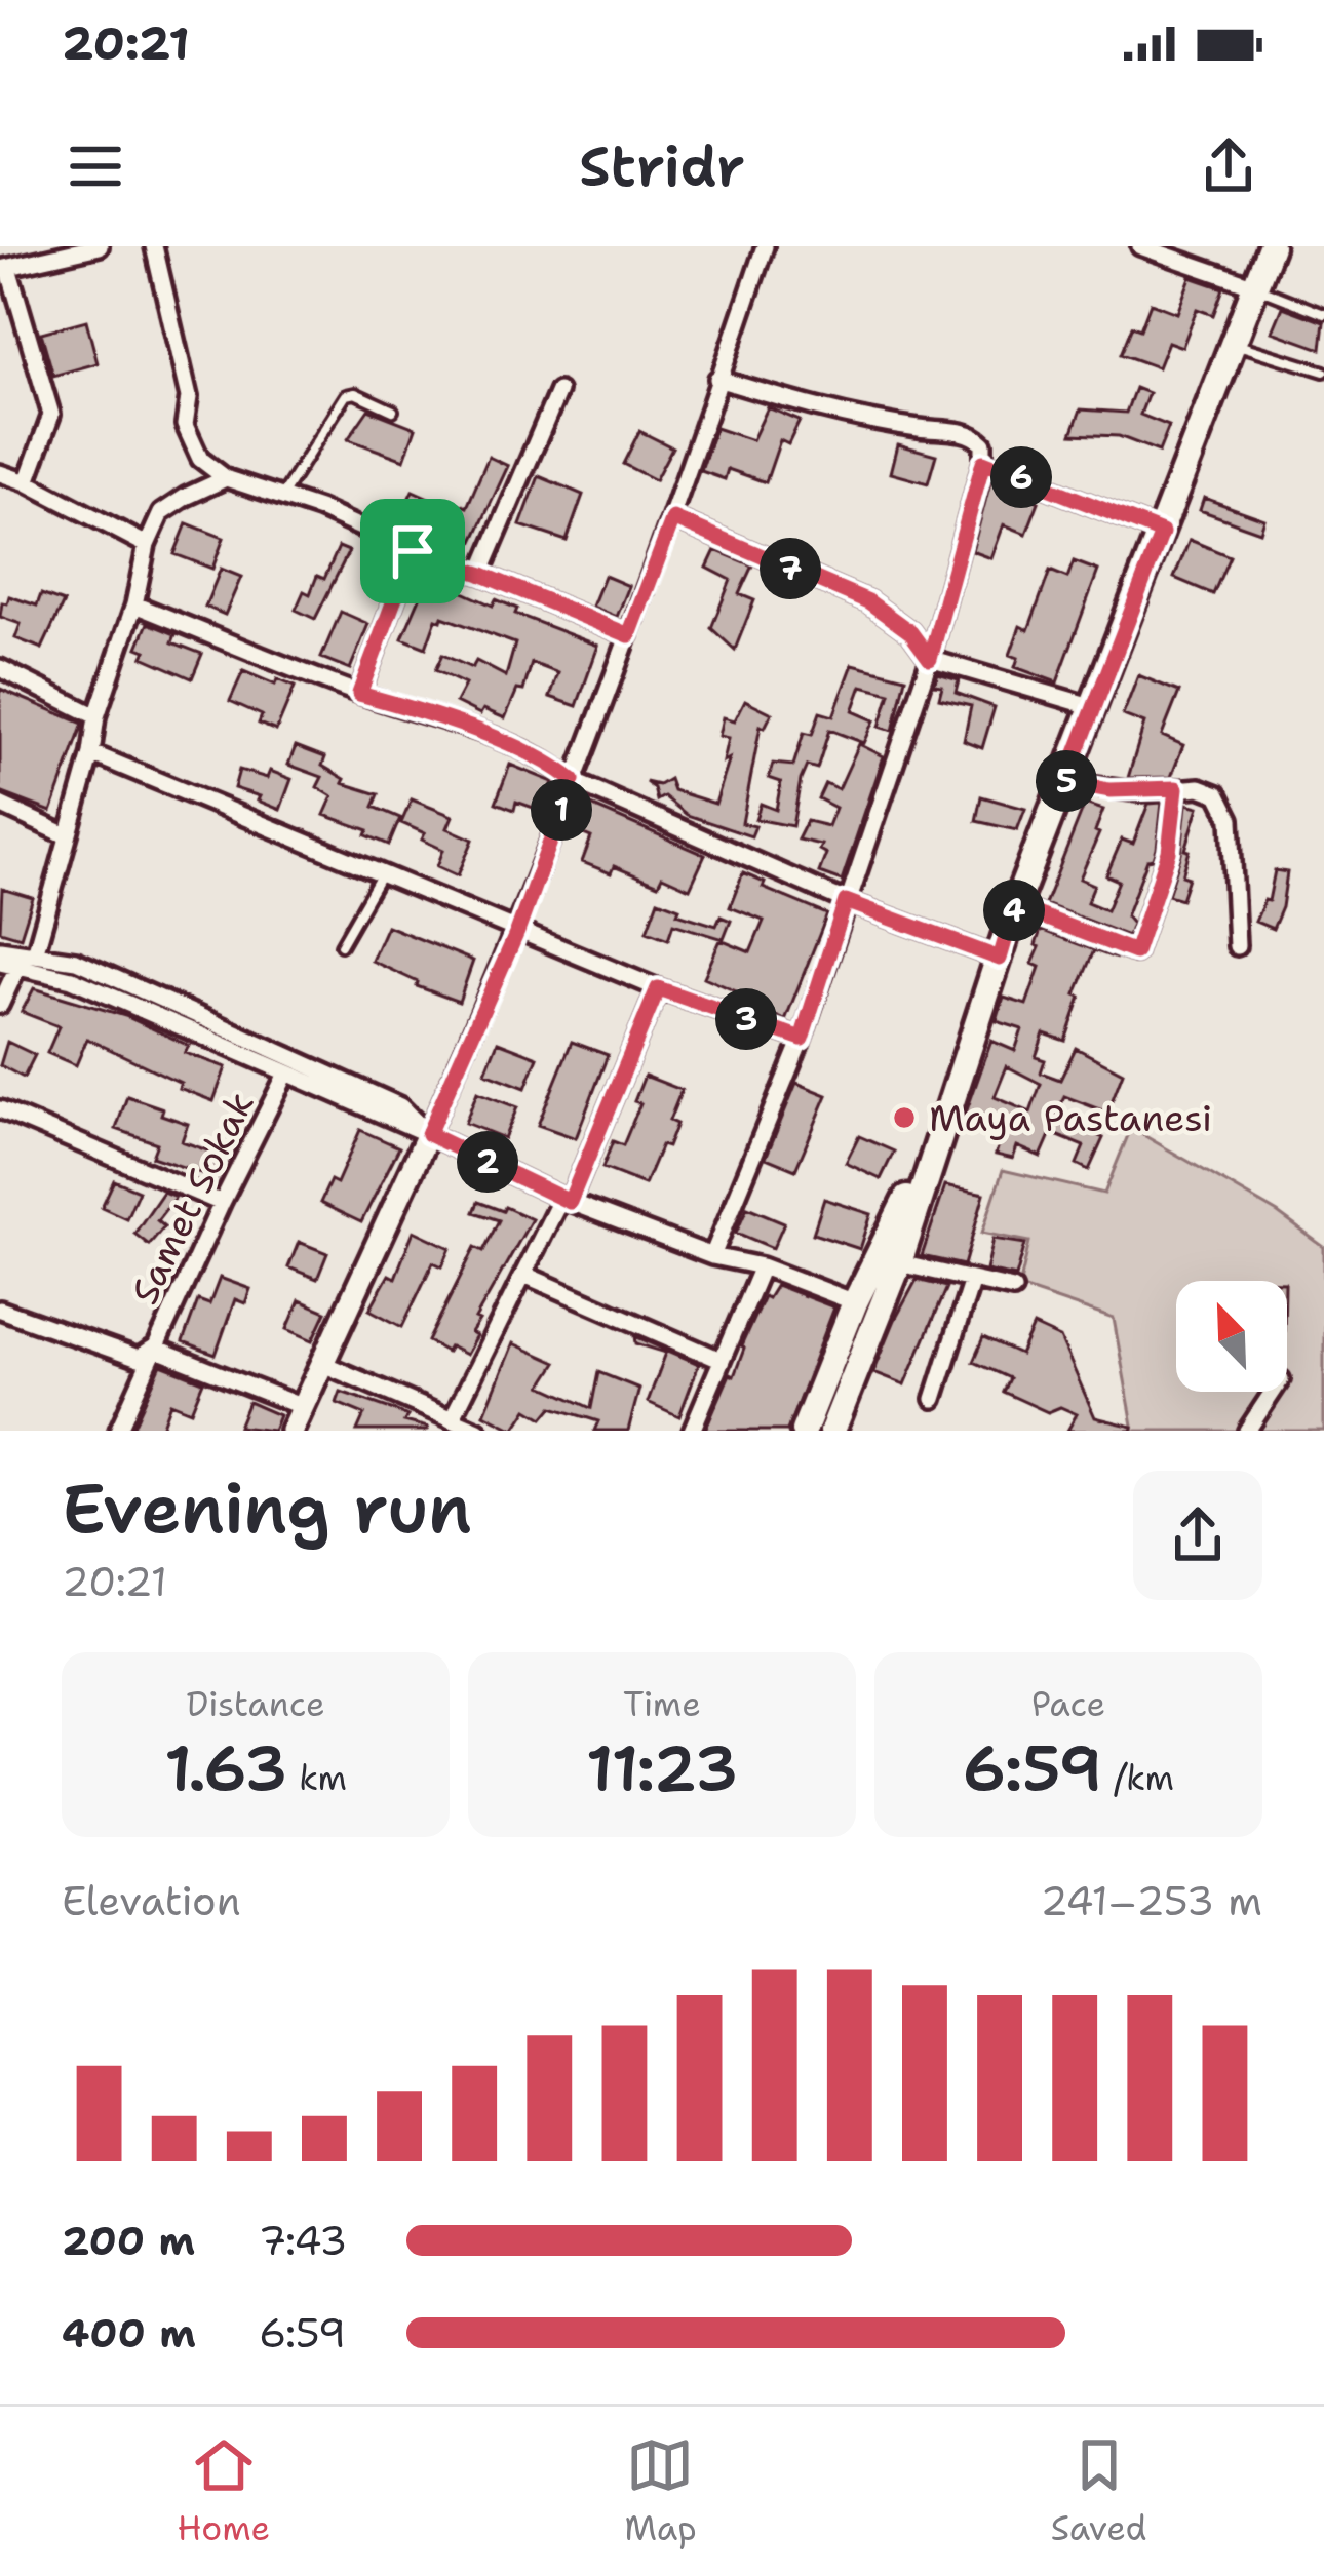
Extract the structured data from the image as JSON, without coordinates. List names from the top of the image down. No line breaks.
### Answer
{"streets":{"street":["Samet Sokak"]},"places":["Maya Pastanesi"],"north":"top left","page":{"status":"20:21","header":"Stridr","pins":["6","7","5","1","4","3","2"],"heading":["Evening run","20:21"],"stats":[["Distance","1.63 km"],["Time","11:23"],["Pace","6:59 /km"]],"chart":["Elevation","241–253 m"],"list":[{"name":"200 m","note":"7:43"},{"name":"400 m","note":"6:59"}],"tabs":["Home","Map","Saved"]}}
